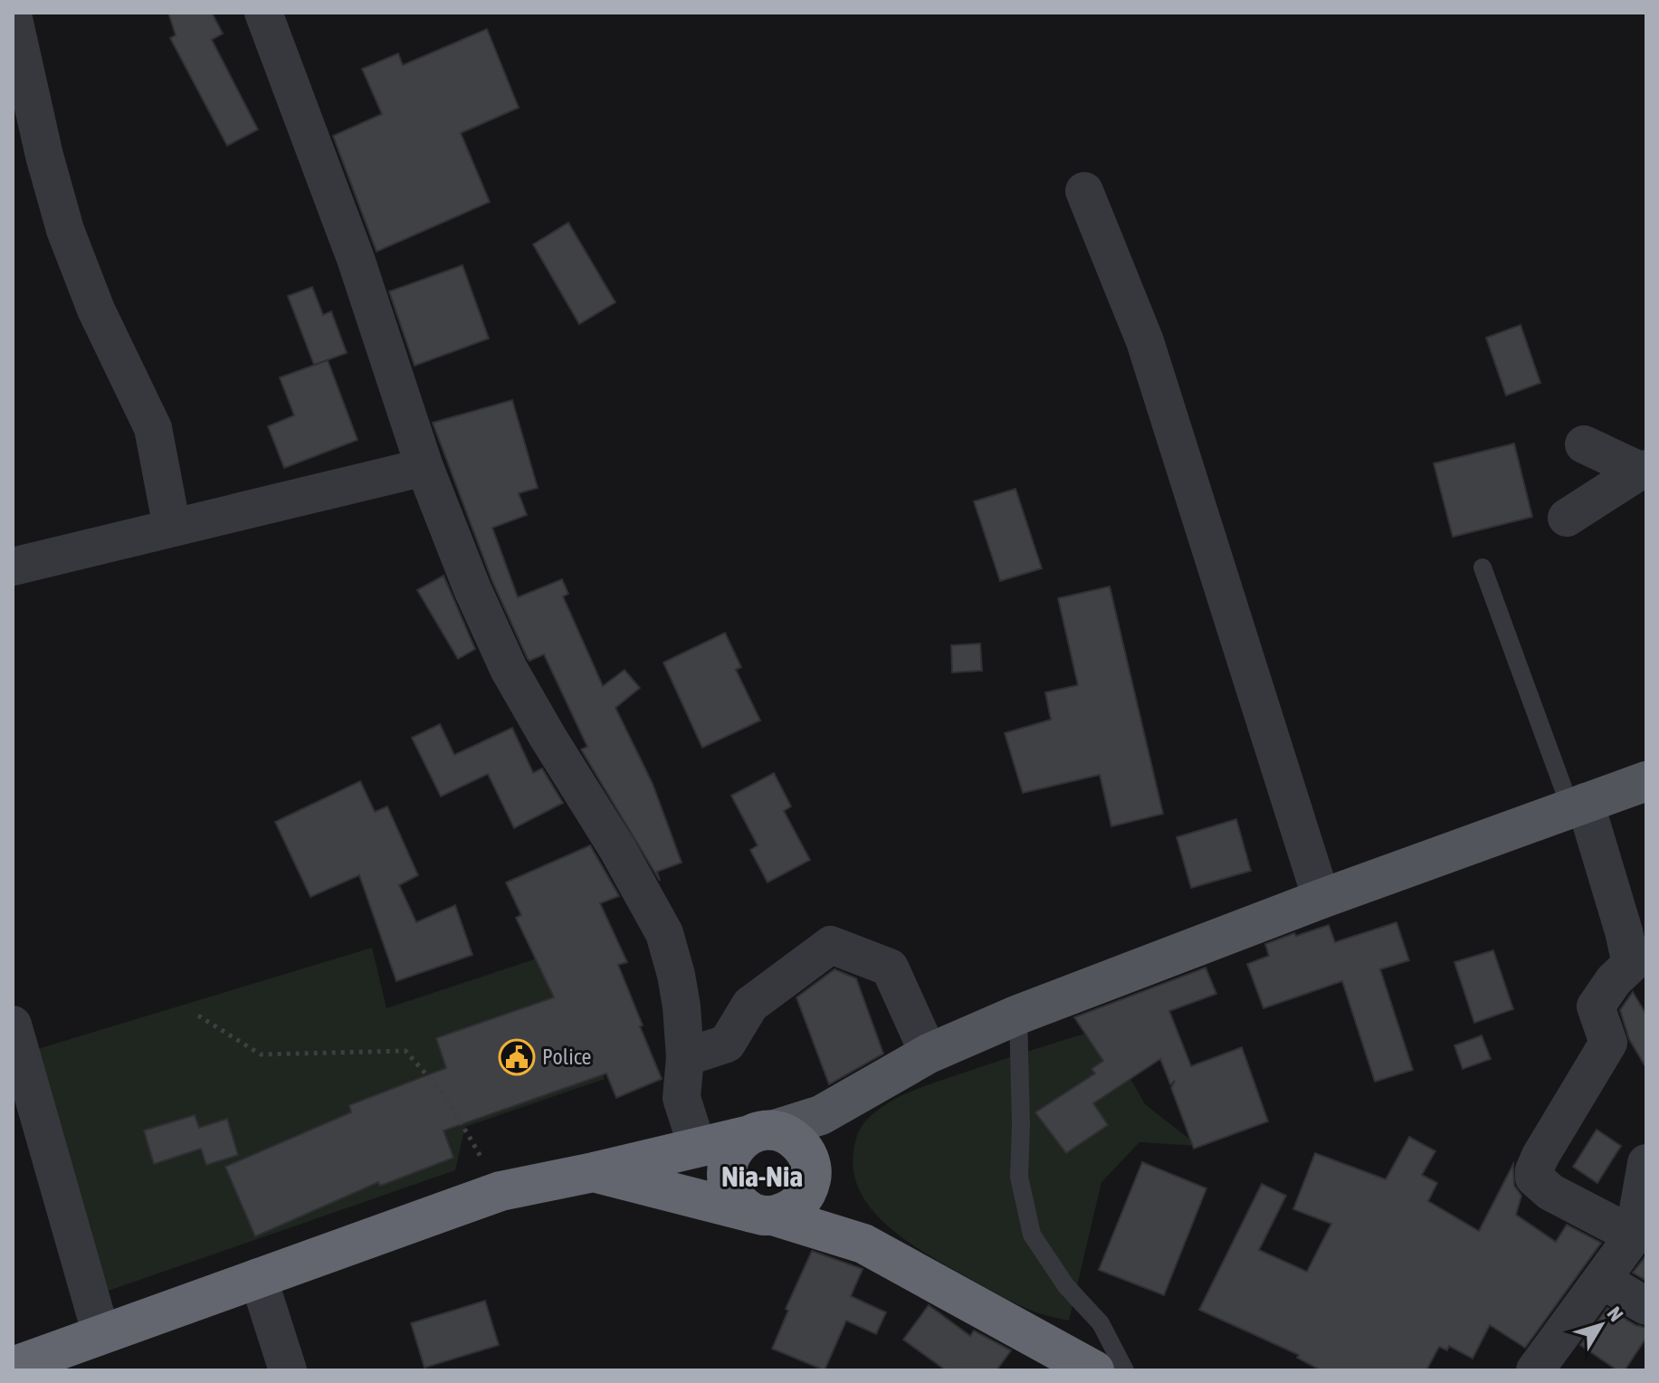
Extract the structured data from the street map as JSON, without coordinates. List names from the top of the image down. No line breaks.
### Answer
{"districts":["Nia-Nia"],"places":{"public building":["Police"]},"north":"top right"}
